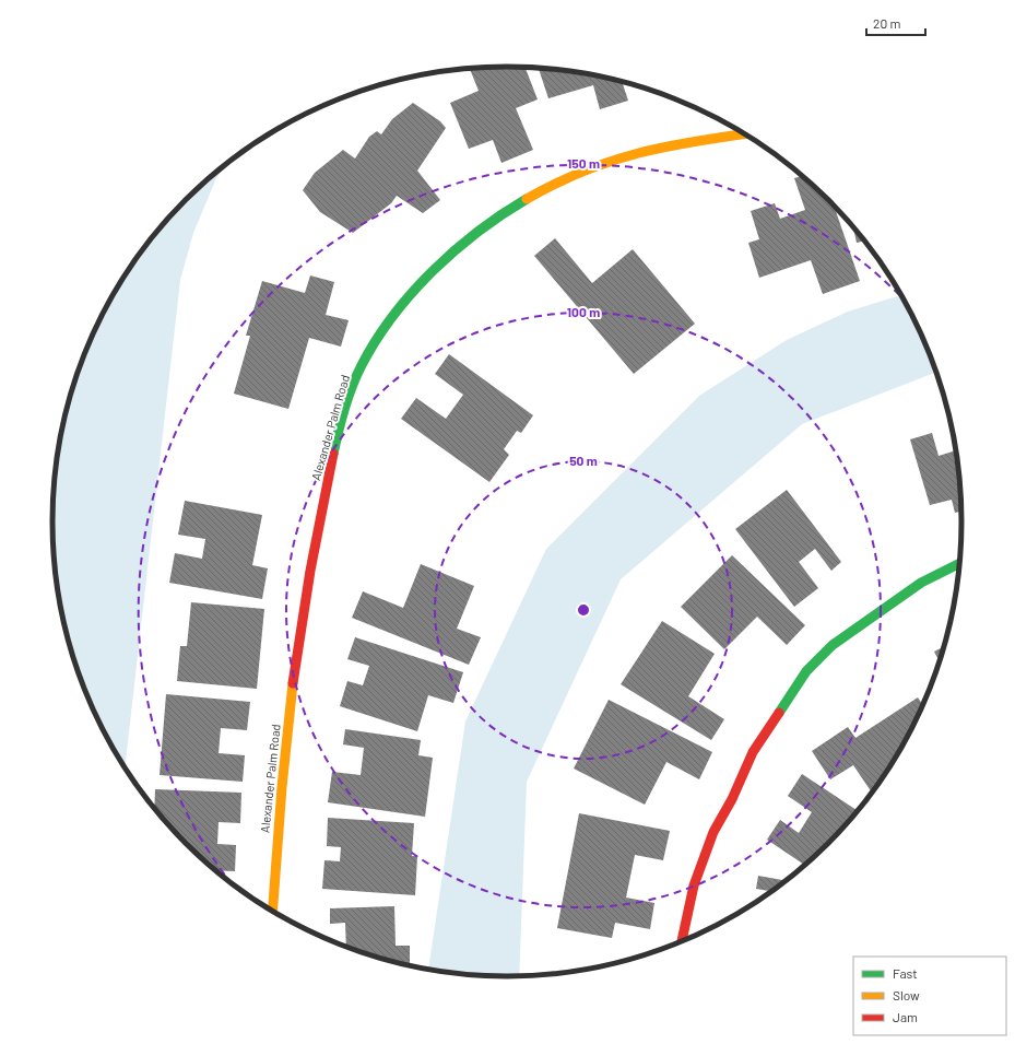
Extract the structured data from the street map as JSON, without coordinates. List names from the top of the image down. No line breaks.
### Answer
{"streets":{"street":["Alexander Palm Road"]},"legend":["Fast","Slow","Jam"],"scale_bar":"20 m","rings":["150 m","100 m","50 m"]}
